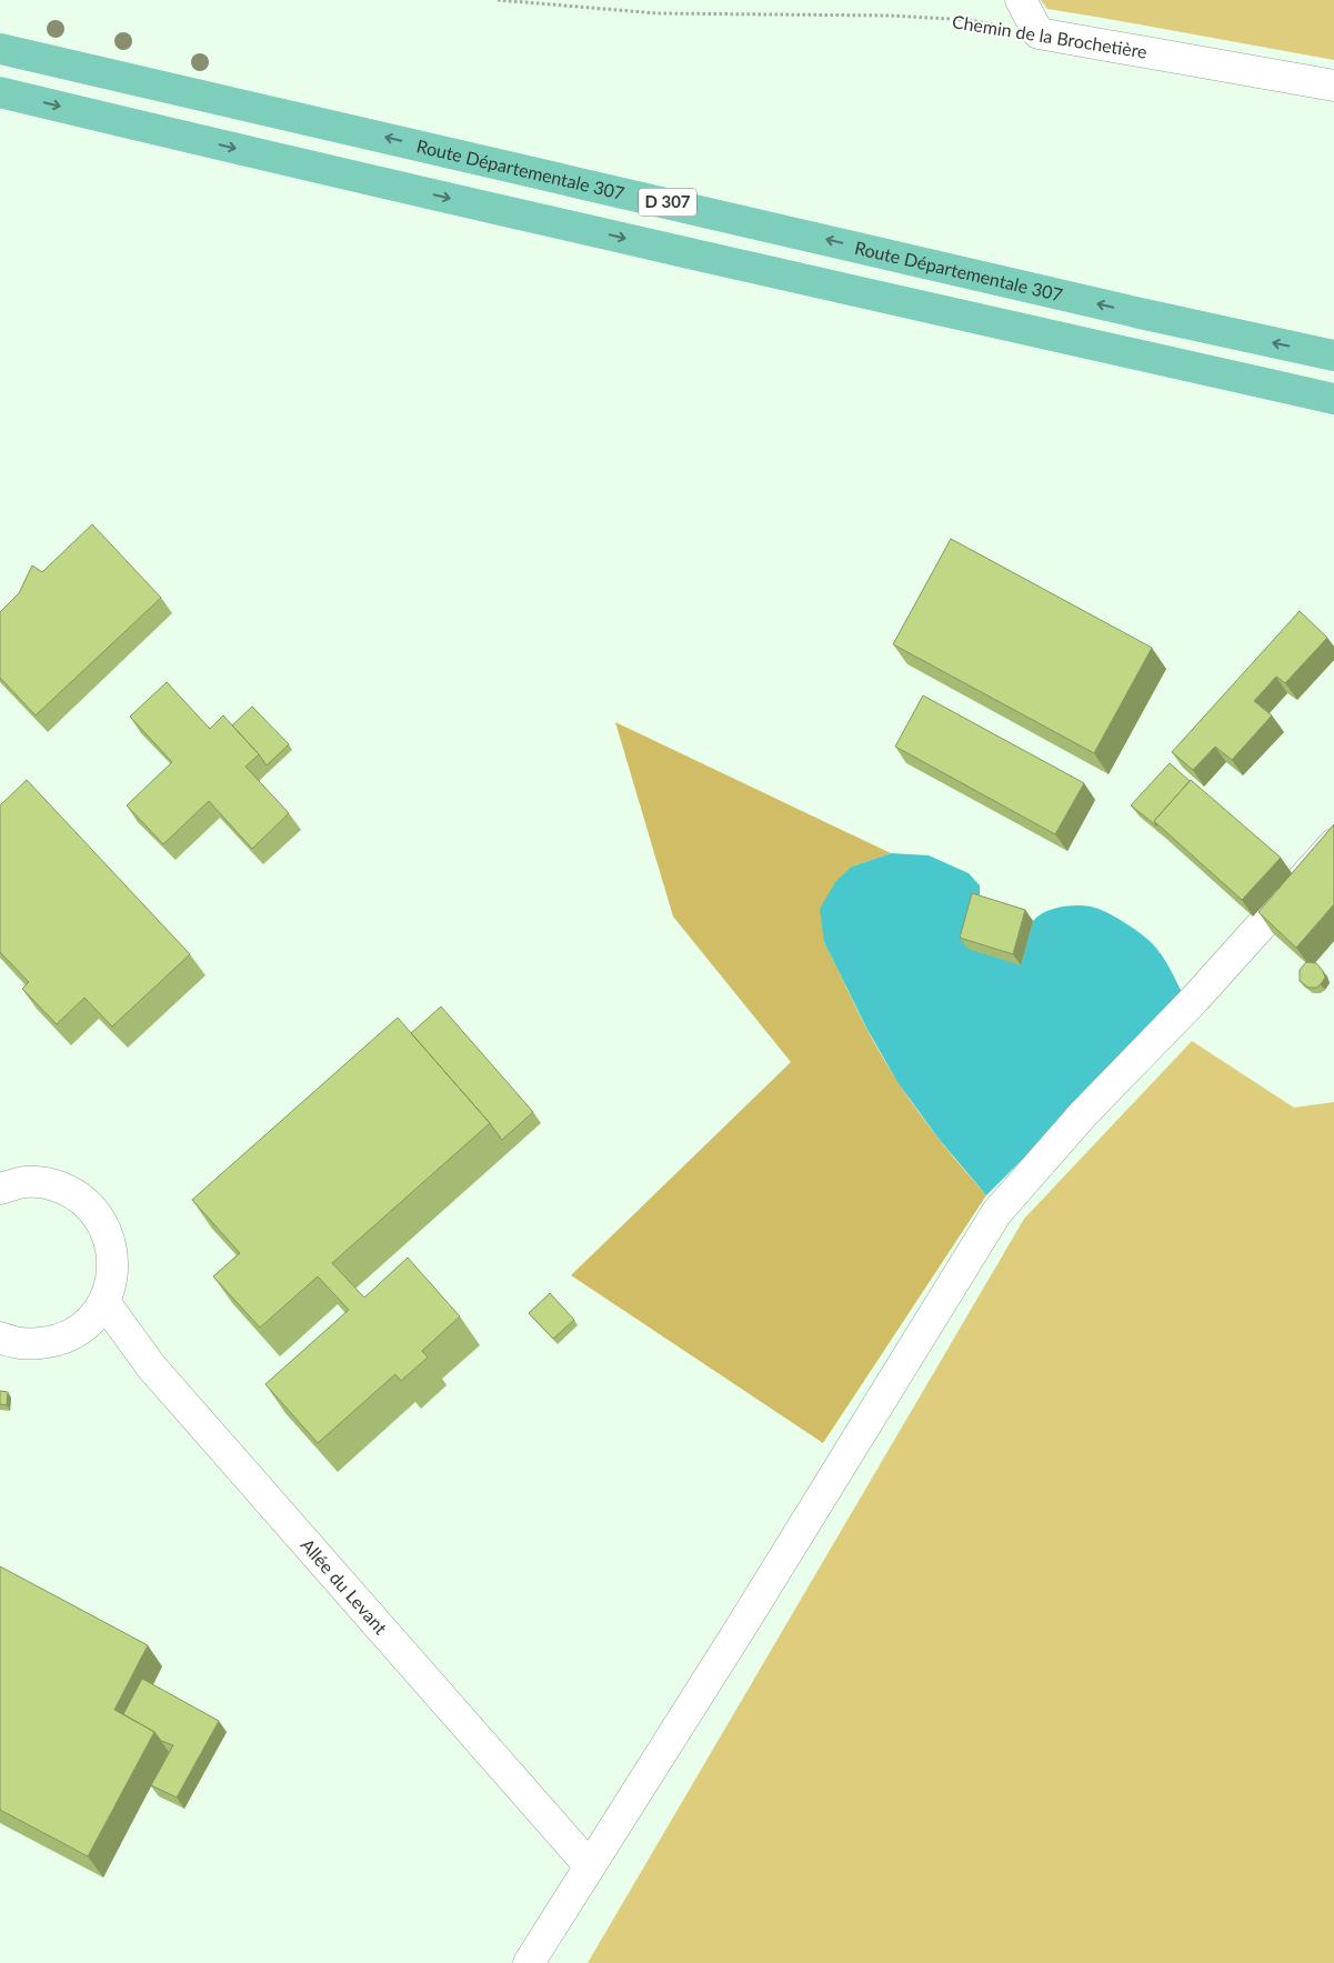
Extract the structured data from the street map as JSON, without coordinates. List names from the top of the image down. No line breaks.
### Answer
{"streets":{"main road":["Route Départementale 307","D 307"],"street":["Chemin de la Brochetière","Allée du Levant"]}}
